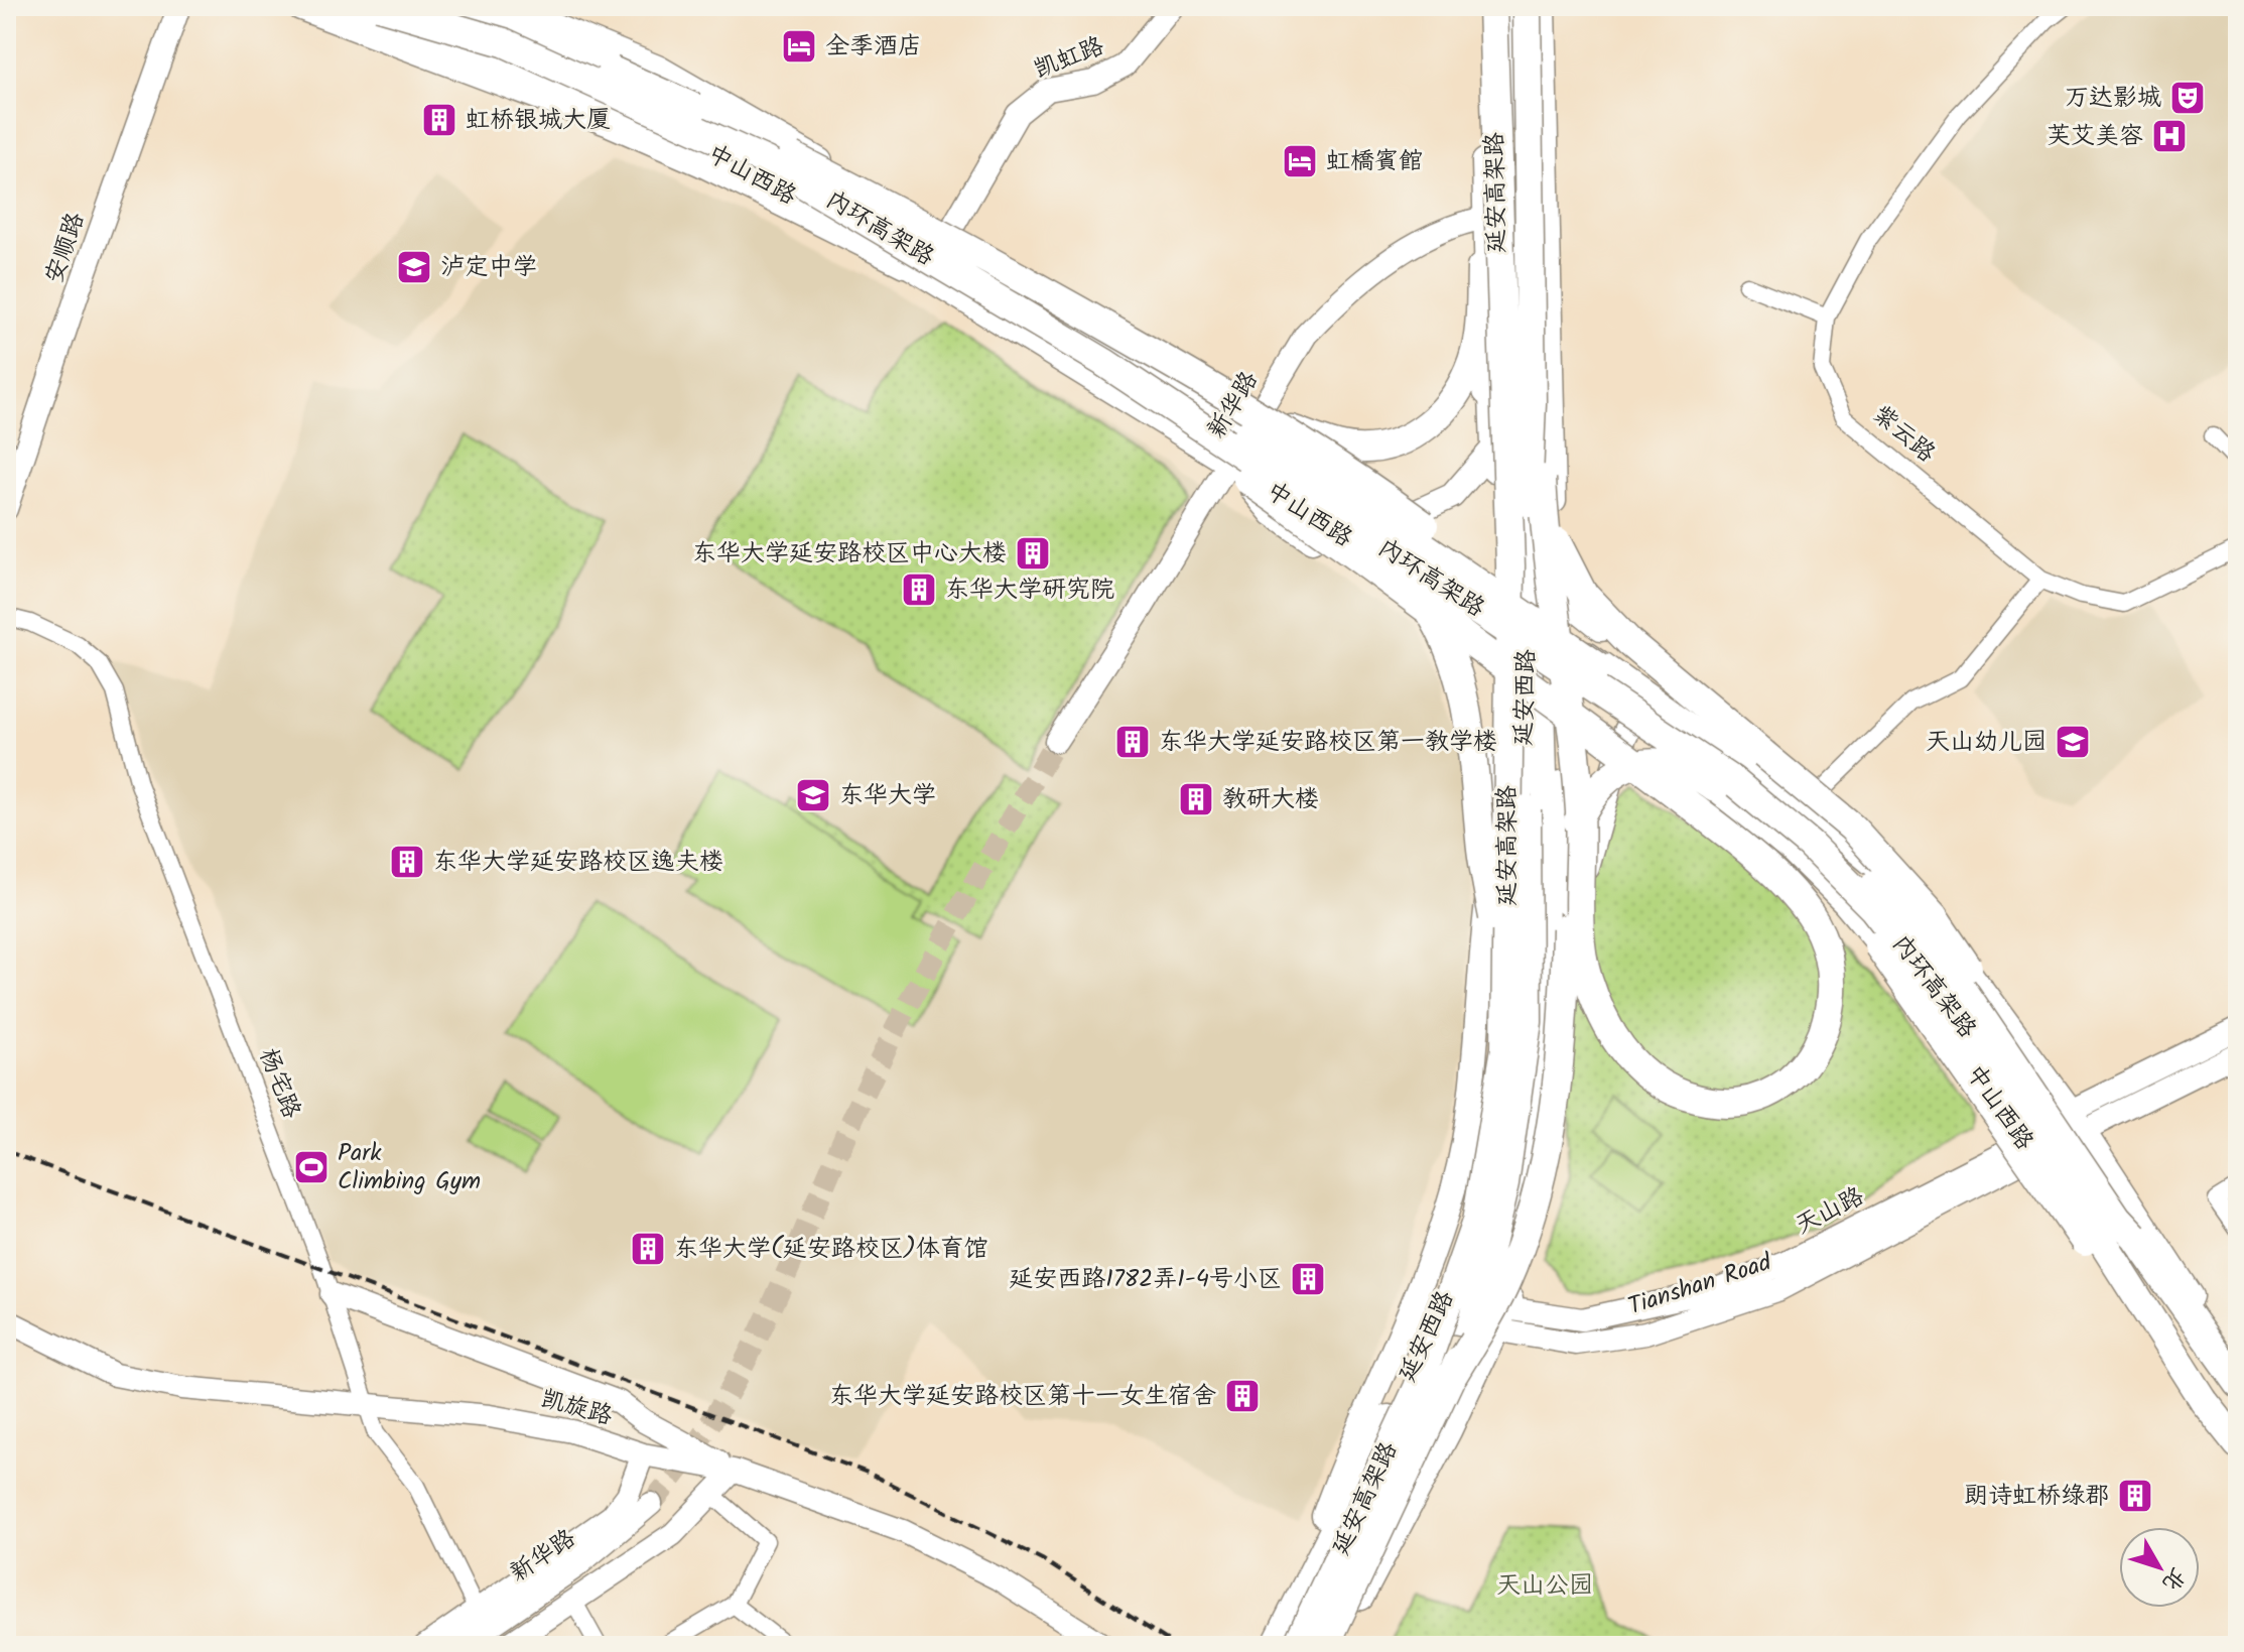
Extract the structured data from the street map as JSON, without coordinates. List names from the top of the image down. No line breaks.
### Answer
{"streets":{"highway":["延安高架路","内环高架路"],"main road":["中山西路","延安西路"],"street":["凯虹路","安顺路","新华路","紫云路","杨宅路","天山路","Tianshan Road","凯旋路"]},"crossings":[["凯虹路","中山西路"],["中山西路","新华路"],["中山西路","延安西路"],["中山西路","天山路"],["中山西路","Tianshan Road"],["延安高架路","延安西路"],["新华路","延安西路"],["延安西路","天山路"],["延安西路","Tianshan Road"],["杨宅路","凯旋路"],["天山路","Tianshan Road"]],"parks":["天山公园"],"places":{"hotel":["全季酒店","虹橋賓館"],"theatre":["万达影城"],"building":["虹桥银城大厦","东华大学延安路校区中心大楼","东华大学研究院","东华大学延安路校区第一教学楼","教研大楼","东华大学延安路校区逸夫楼","东华大学(延安路校区)体育馆","延安西路1782弄1-4号小区","东华大学延安路校区第十一女生宿舍","朗诗虹桥绿郡"],"hospital":["芙艾美容"],"school or university":["泸定中学","天山幼儿园","东华大学"],"sports":["Park Climbing Gym"]},"north":"bottom right"}
